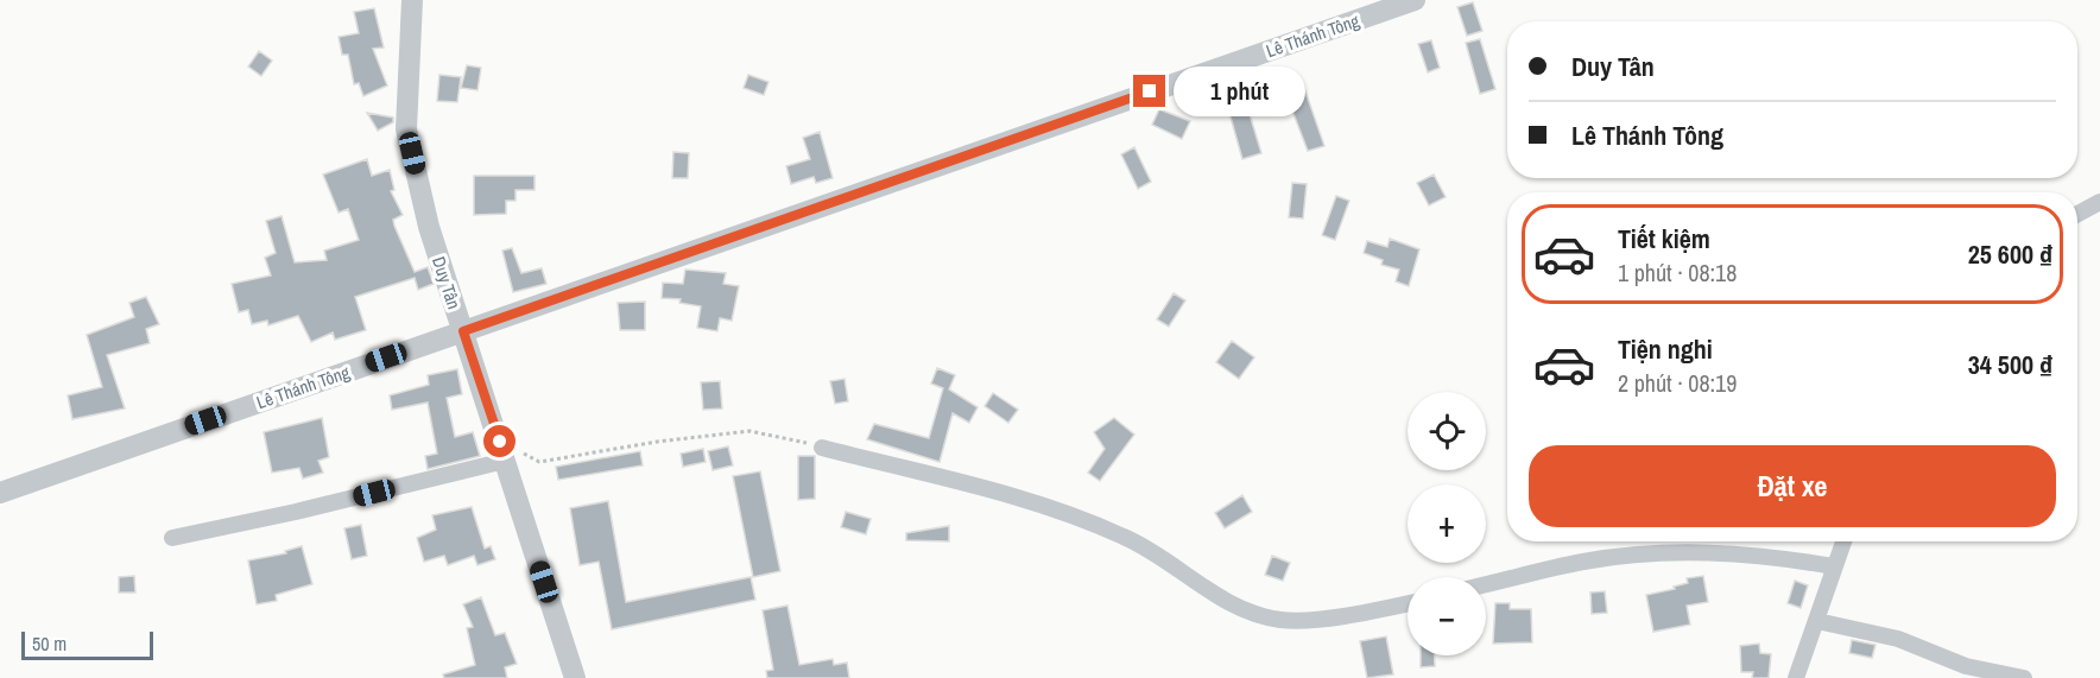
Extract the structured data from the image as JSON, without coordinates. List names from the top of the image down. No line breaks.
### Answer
{"streets":{"street":["Lê Thánh Tông","Duy Tân"]},"crossings":[["Lê Thánh Tông","Duy Tân"]],"scale_bar":"50 m","page":{"banner":["Duy Tân","Lê Thánh Tông"],"bubble":"1 phút","list":[{"name":"Tiết kiệm","note":"1 phút · 08:18","value":"25 600 ₫"},{"name":"Tiện nghi","note":"2 phút · 08:19","value":"34 500 ₫"}],"map_buttons":["+","−"],"buttons":"Đặt xe","scale":"50 m"}}
